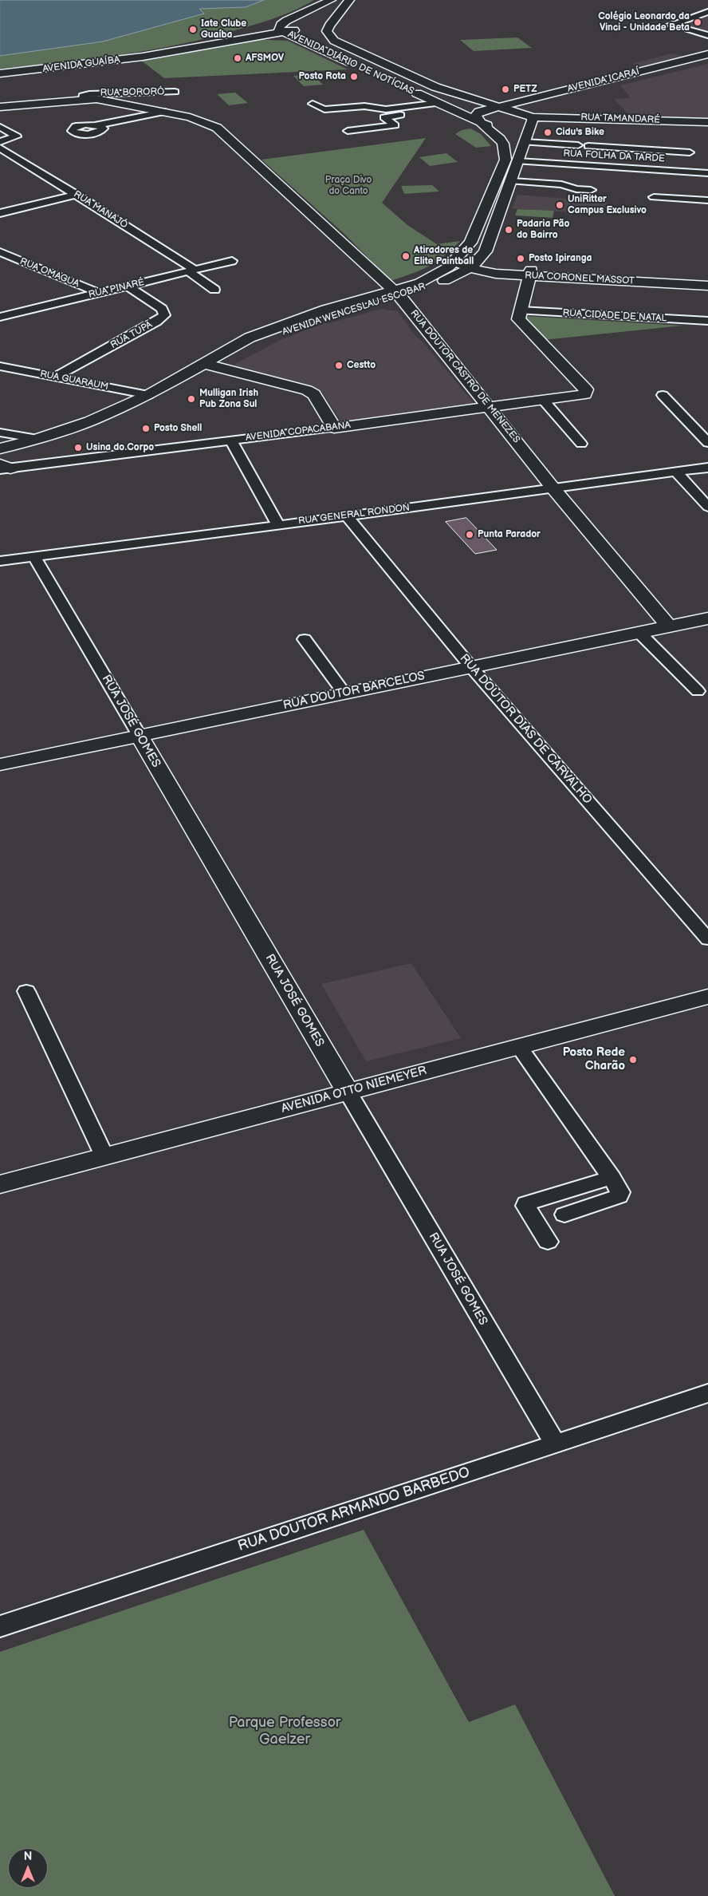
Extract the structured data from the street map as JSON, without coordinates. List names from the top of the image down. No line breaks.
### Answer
{"streets":{"main road":["AVENIDA DIÁRIO DE NOTÍCIAS","AVENIDA GUAÍBA","AVENIDA ICARAÍ","RUA BORORÓ","RUA TAMANDARÉ","RUA CORONEL MASSOT","AVENIDA WENCESLAU ESCOBAR","RUA DOUTOR CASTRO DE MENEZES","AVENIDA COPACABANA","RUA DOUTOR BARCELOS","RUA JOSÉ GOMES","AVENIDA OTTO NIEMEYER"],"street":["RUA FOLHA DA TARDE","RUA MANAJÓ","RUA OMAGUA","RUA PINARÉ","RUA CIDADE DE NATAL","RUA TUPÃ","RUA GUARAUM","RUA GENERAL RONDON","RUA DOUTOR DIAS DE CARVALHO","RUA DOUTOR ARMANDO BARBEDO"]},"crossings":[["AVENIDA DIÁRIO DE NOTÍCIAS","AVENIDA GUAÍBA"],["AVENIDA DIÁRIO DE NOTÍCIAS","AVENIDA ICARAÍ"],["AVENIDA DIÁRIO DE NOTÍCIAS","RUA TAMANDARÉ"],["AVENIDA DIÁRIO DE NOTÍCIAS","AVENIDA WENCESLAU ESCOBAR"],["AVENIDA ICARAÍ","RUA TAMANDARÉ"],["AVENIDA ICARAÍ","AVENIDA WENCESLAU ESCOBAR"],["RUA BORORÓ","RUA DOUTOR CASTRO DE MENEZES"],["RUA TAMANDARÉ","AVENIDA WENCESLAU ESCOBAR"],["RUA FOLHA DA TARDE","AVENIDA WENCESLAU ESCOBAR"],["RUA MANAJÓ","RUA PINARÉ"],["RUA OMAGUA","RUA PINARÉ"],["RUA CORONEL MASSOT","AVENIDA WENCESLAU ESCOBAR"],["RUA PINARÉ","RUA TUPÃ"],["AVENIDA WENCESLAU ESCOBAR","RUA DOUTOR CASTRO DE MENEZES"],["AVENIDA WENCESLAU ESCOBAR","RUA GUARAUM"],["AVENIDA WENCESLAU ESCOBAR","AVENIDA COPACABANA"],["RUA CIDADE DE NATAL","AVENIDA COPACABANA"],["RUA TUPÃ","RUA GUARAUM"],["RUA DOUTOR CASTRO DE MENEZES","AVENIDA COPACABANA"],["RUA DOUTOR CASTRO DE MENEZES","RUA GENERAL RONDON"],["RUA DOUTOR CASTRO DE MENEZES","RUA DOUTOR BARCELOS"],["RUA GENERAL RONDON","RUA JOSÉ GOMES"],["RUA GENERAL RONDON","RUA DOUTOR DIAS DE CARVALHO"],["RUA DOUTOR BARCELOS","RUA JOSÉ GOMES"],["RUA DOUTOR BARCELOS","RUA DOUTOR DIAS DE CARVALHO"],["RUA JOSÉ GOMES","AVENIDA OTTO NIEMEYER"],["RUA JOSÉ GOMES","RUA DOUTOR ARMANDO BARBEDO"]],"parks":["Praça Divo do Canto","Parque Professor Gaelzer"],"places":["Colégio Leonardo da Vinci - Unidade Beta","Iate Clube Guaíba","AFSMOV","Posto Rota","PETZ","Cidu's Bike","UniRitter Campus Exclusivo","Padaria Pão do Bairro","Atiradores de Elite Paintball","Posto Ipiranga","Cestto","Mulligan Irish Pub Zona Sul","Posto Shell","Usina do Corpo","Punta Parador","Posto Rede Charão"],"north":"top"}
